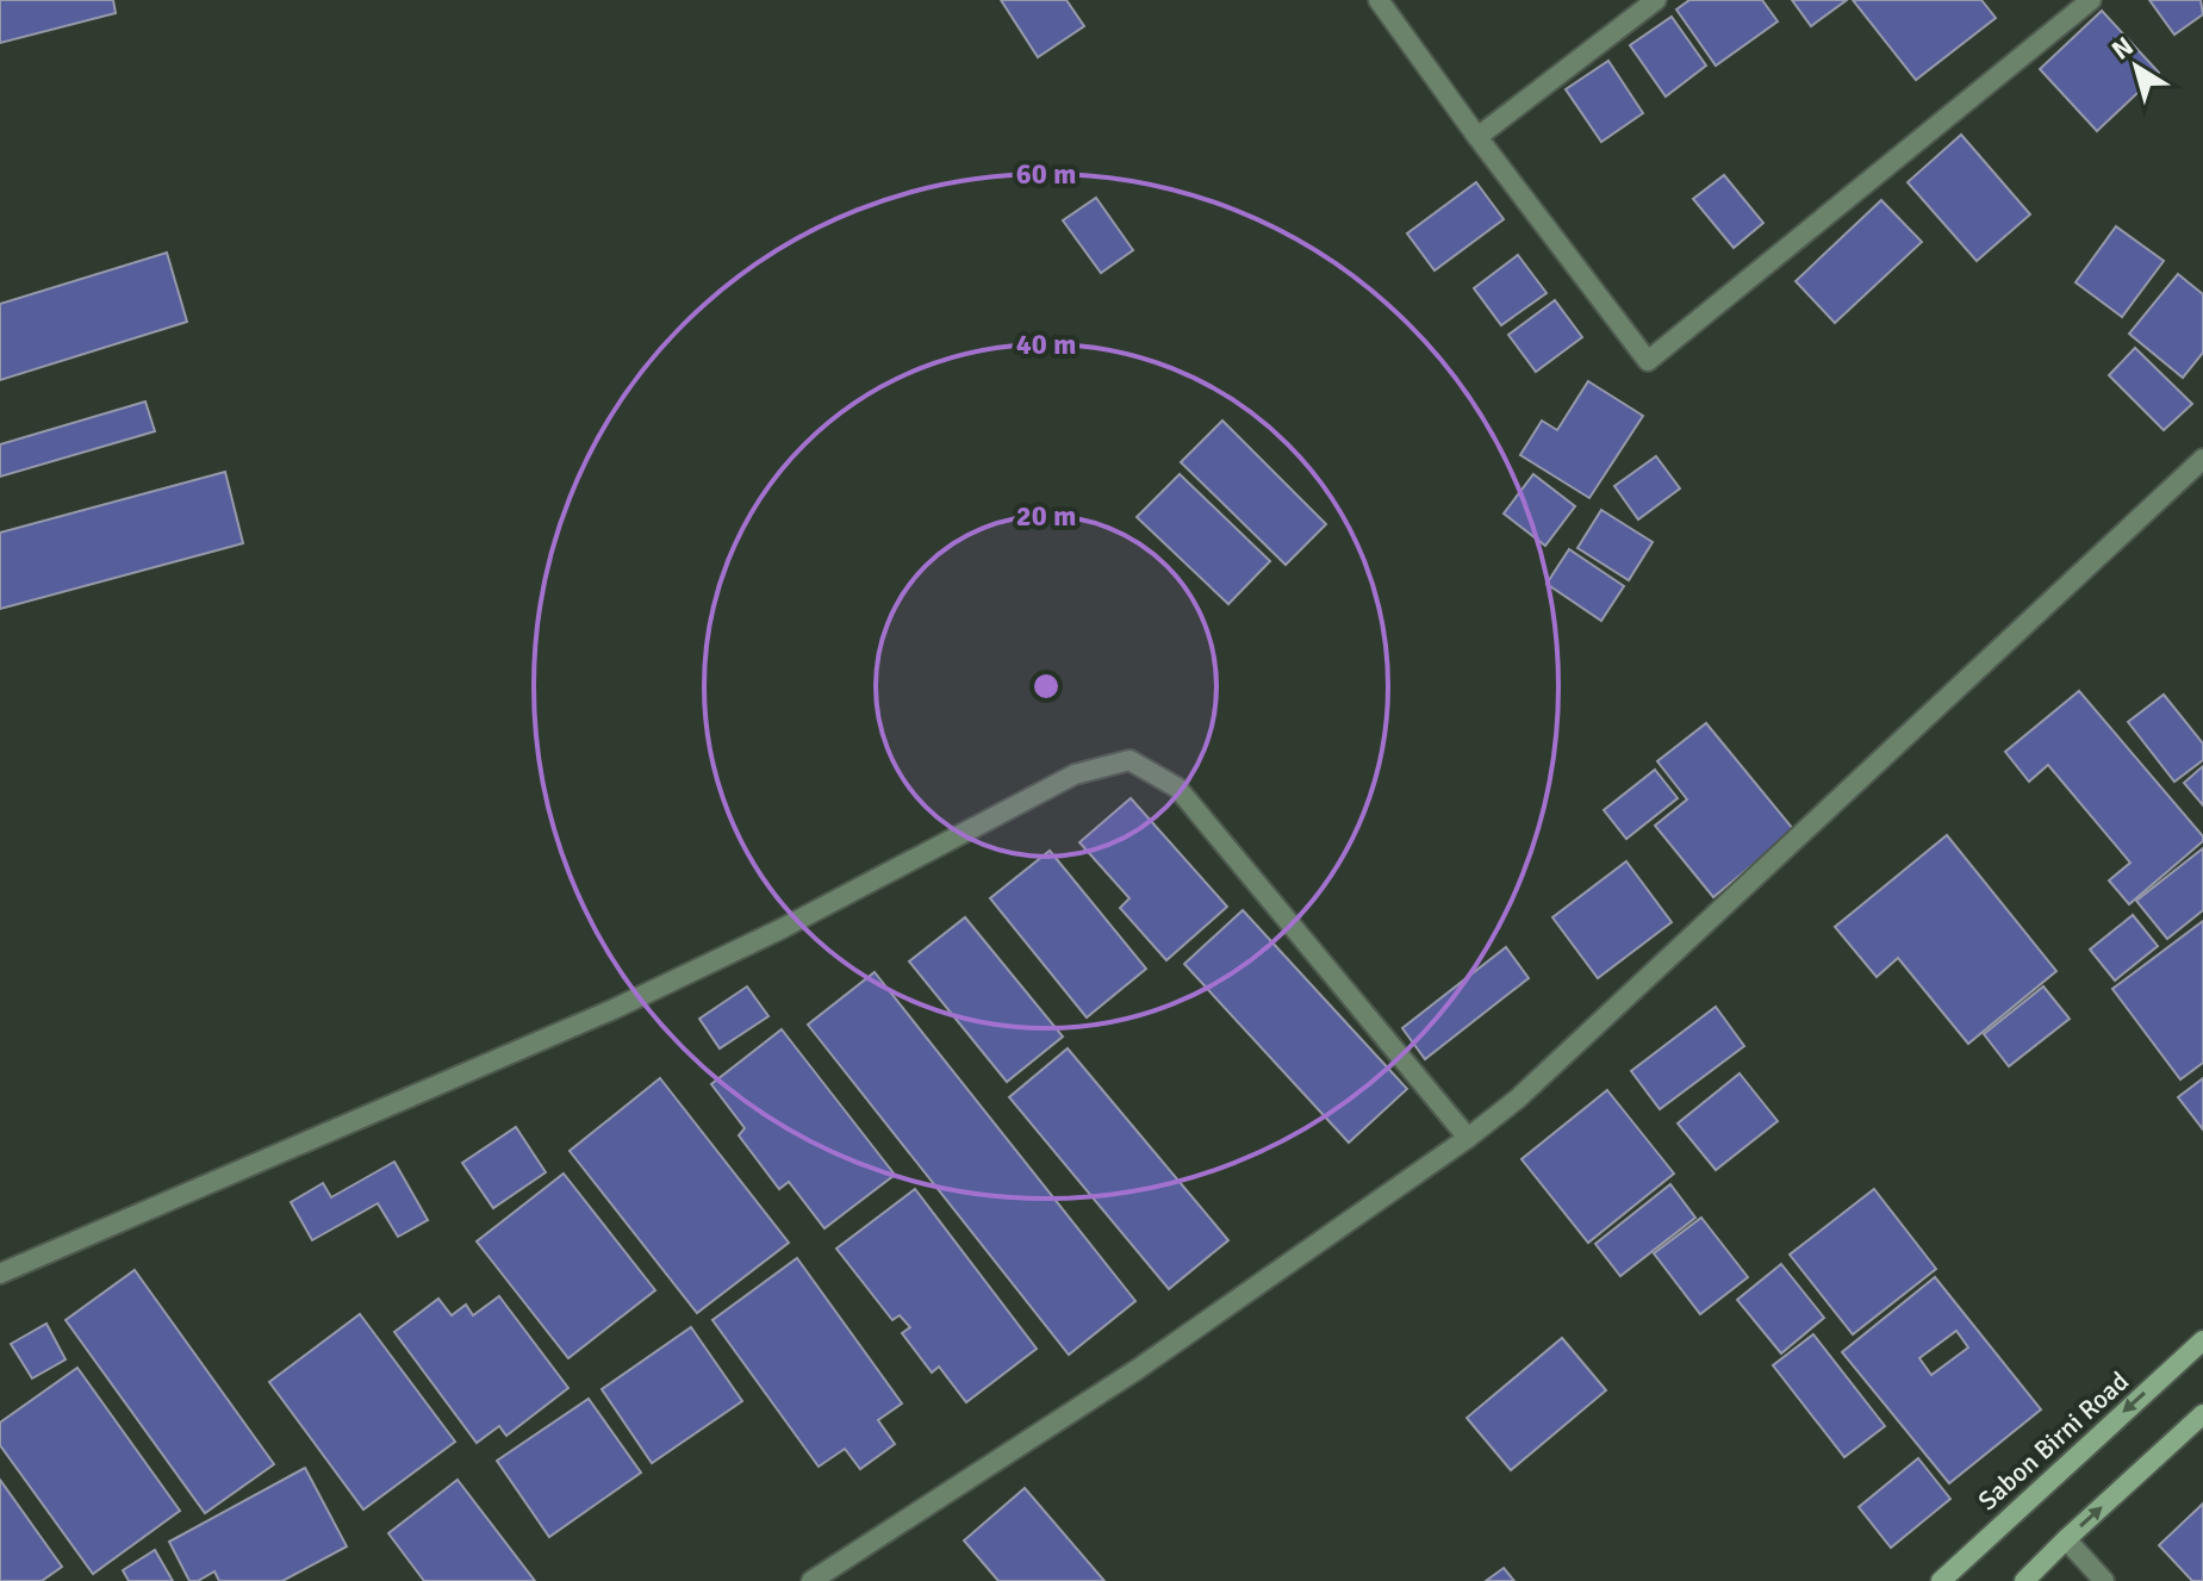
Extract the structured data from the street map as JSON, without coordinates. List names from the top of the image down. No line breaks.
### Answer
{"streets":{"street":["Sabon Birni Road"]},"north":"top left","rings":["60 m","40 m","20 m"]}
